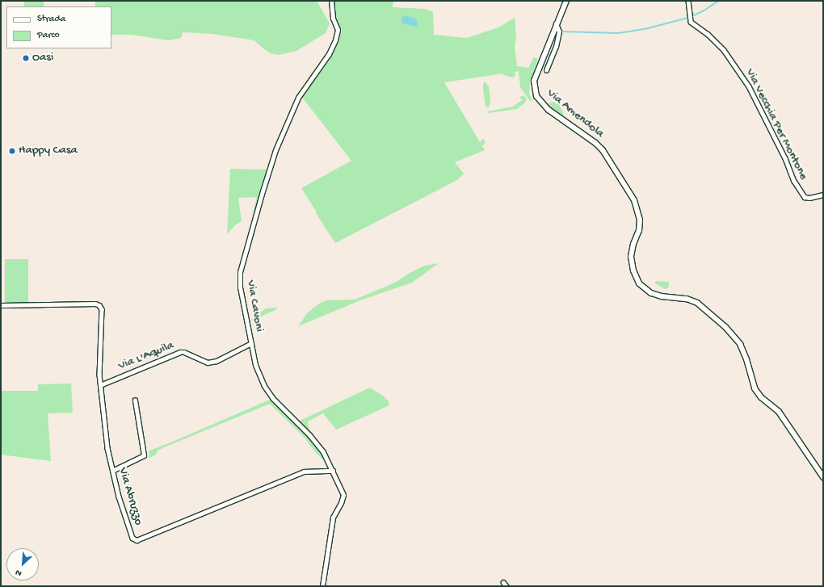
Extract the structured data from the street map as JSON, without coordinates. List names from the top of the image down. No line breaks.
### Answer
{"streets":{"main road":["Via Amendola"],"street":["Via Vecchia Per Montone","Via Cavoni","Via L'Aquila","Via Abruzzo"]},"crossings":[["Via Cavoni","Via L'Aquila"],["Via Cavoni","Via Abruzzo"],["Via L'Aquila","Via Abruzzo"]],"places":["Oasi","Happy Casa"],"legend":["Strada","Parco"],"north":"bottom left"}
